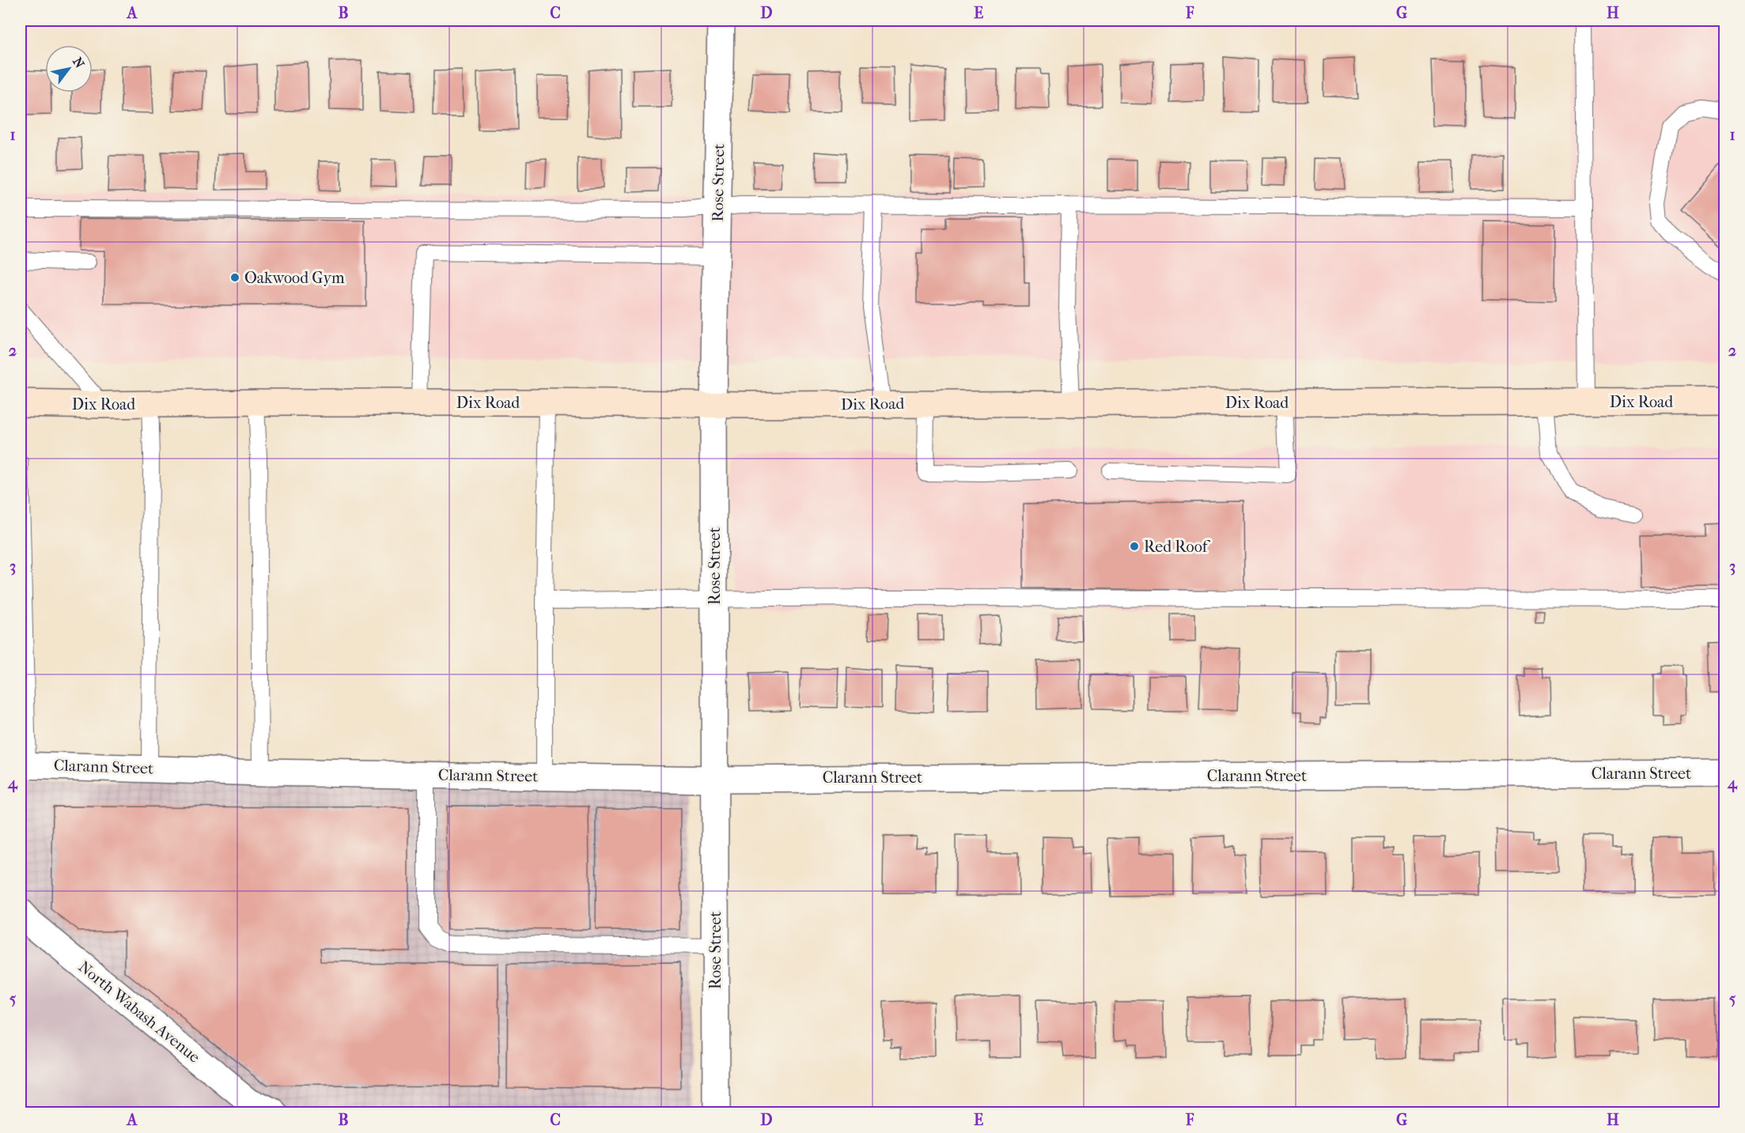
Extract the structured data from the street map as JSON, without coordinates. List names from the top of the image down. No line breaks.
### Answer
{"streets":{"main road":["Dix Road"],"street":["Rose Street","Clarann Street","North Wabash Avenue"]},"crossings":[["Rose Street","Dix Road"],["Rose Street","Clarann Street"]],"places":["Oakwood Gym","Red Roof"],"north":"top right","grid":{"columns":["A","B","C","D","E","F","G","H"],"rows":["1","2","3","4","5"]}}
